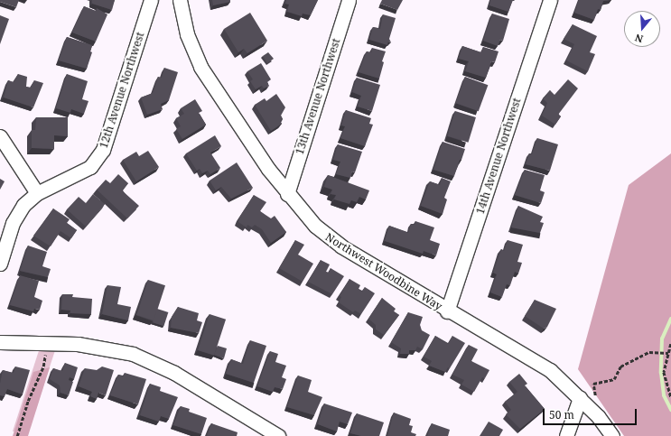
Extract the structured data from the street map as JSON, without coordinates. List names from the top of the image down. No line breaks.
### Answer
{"streets":{"street":["12th Avenue Northwest","13th Avenue Northwest","14th Avenue Northwest","Northwest Woodbine Way"]},"crossings":[["13th Avenue Northwest","Northwest Woodbine Way"],["14th Avenue Northwest","Northwest Woodbine Way"]],"scale_bar":"50 m","north":"bottom"}
